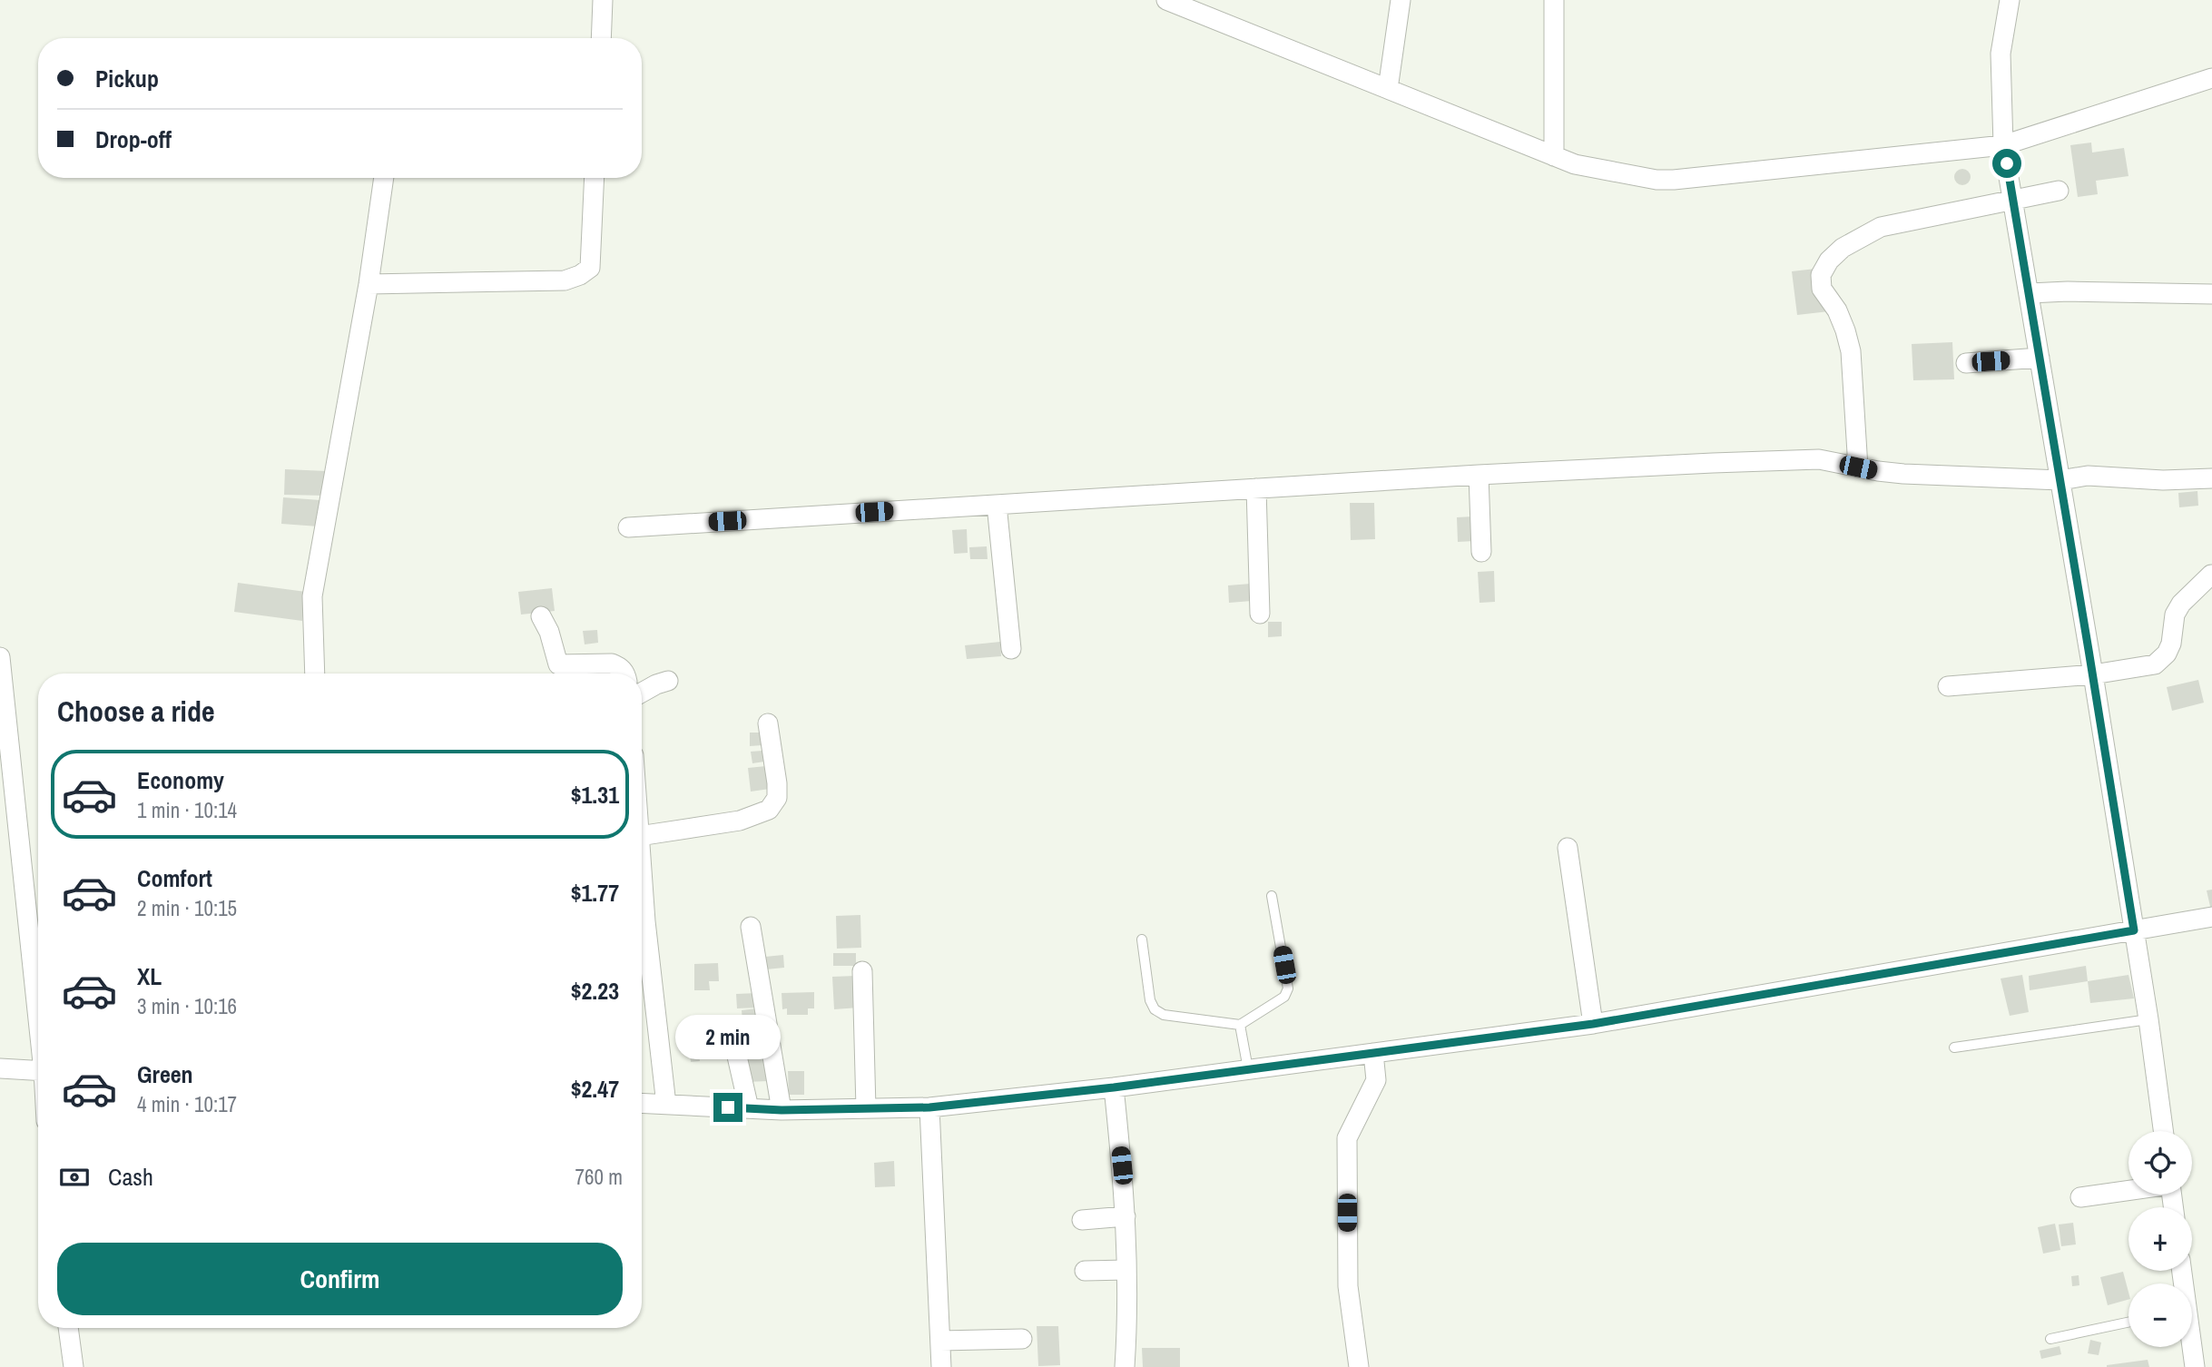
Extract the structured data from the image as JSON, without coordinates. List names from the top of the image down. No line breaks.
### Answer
{"page":{"banner":["Pickup","Drop-off"],"heading":"Choose a ride","list":[{"name":"Economy","note":"1 min · 10:14","value":"$1.31"},{"name":"Comfort","note":"2 min · 10:15","value":"$1.77"},{"name":"XL","note":"3 min · 10:16","value":"$2.23"},{"name":"Green","note":"4 min · 10:17","value":"$2.47"}],"bubble":"2 min","map_buttons":["+","−"],"pay":["Cash","760 m"],"buttons":"Confirm"}}
